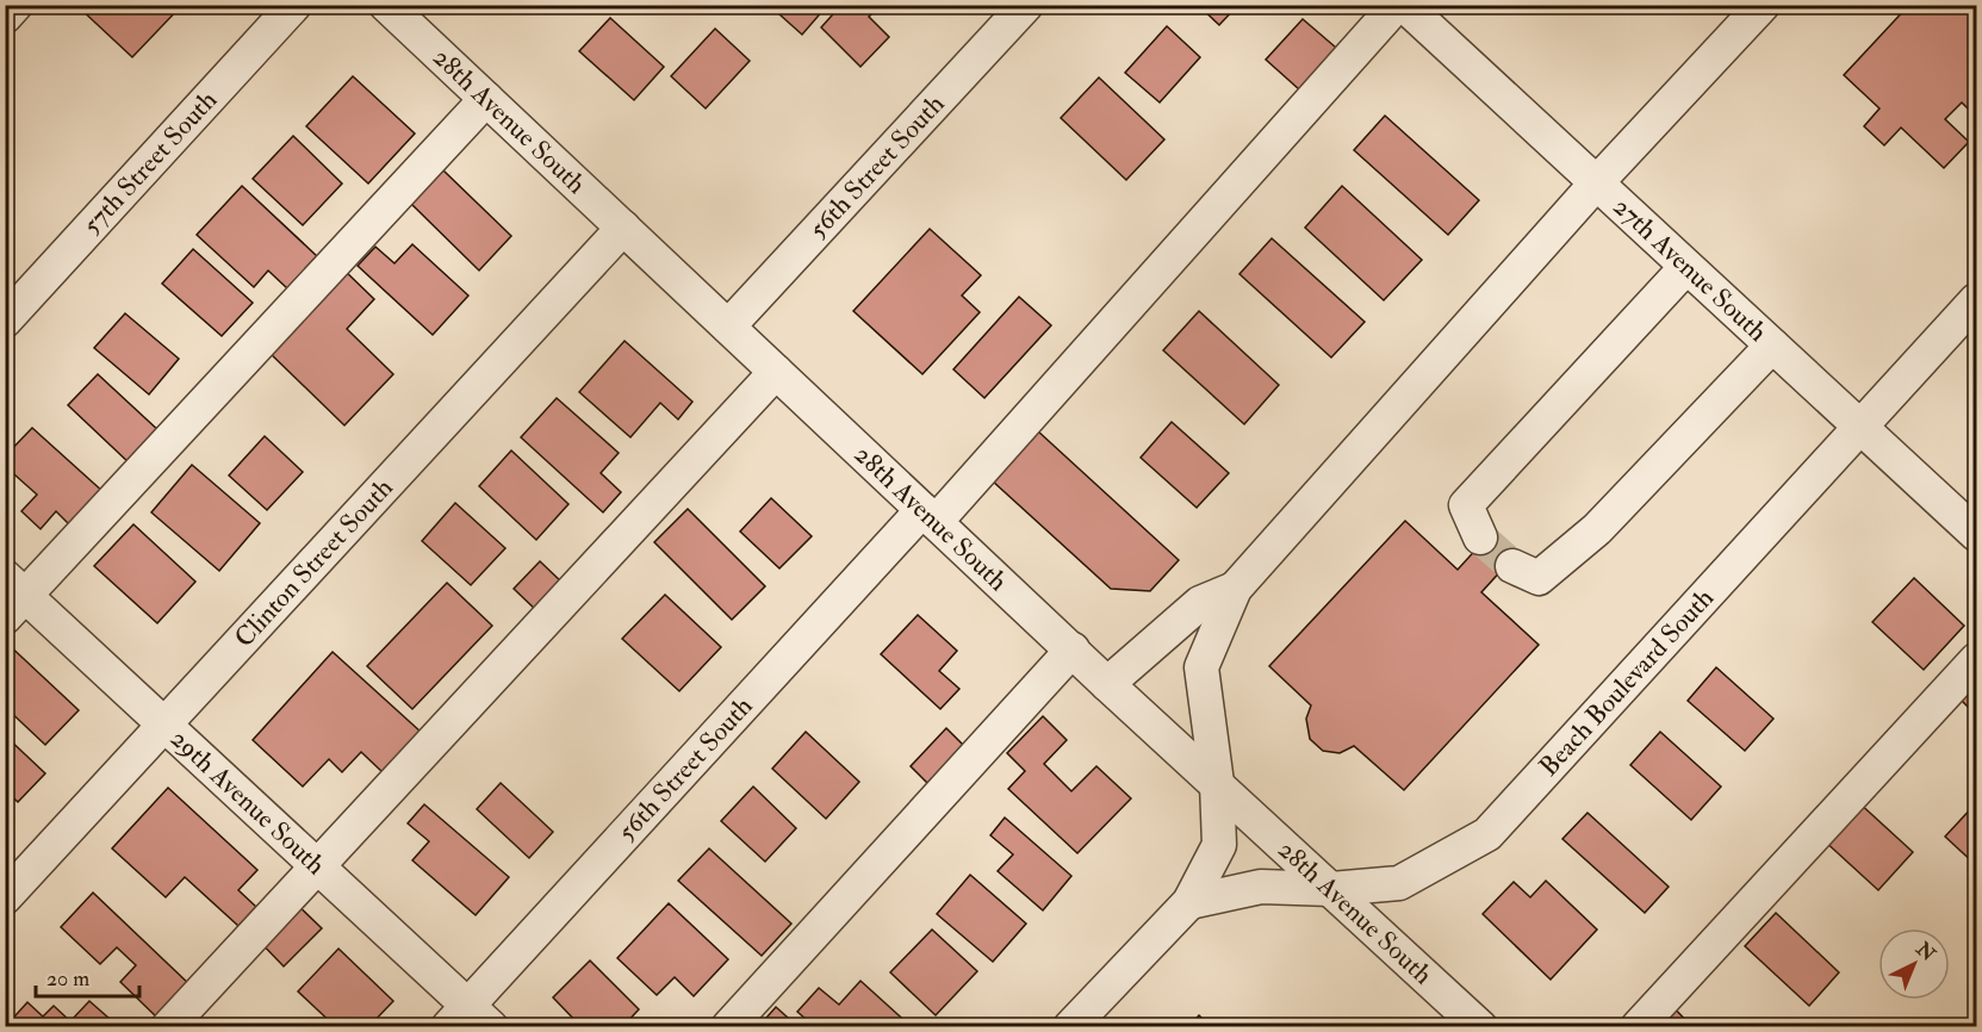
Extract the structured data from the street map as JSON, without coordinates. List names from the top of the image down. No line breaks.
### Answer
{"streets":{"street":["28th Avenue South","57th Street South","56th Street South","27th Avenue South","Clinton Street South","Beach Boulevard South","29th Avenue South"]},"crossings":[["28th Avenue South","56th Street South"],["28th Avenue South","Clinton Street South"],["28th Avenue South","Beach Boulevard South"],["56th Street South","29th Avenue South"],["27th Avenue South","Beach Boulevard South"],["Clinton Street South","29th Avenue South"]],"scale_bar":"20 m","north":"top right"}
